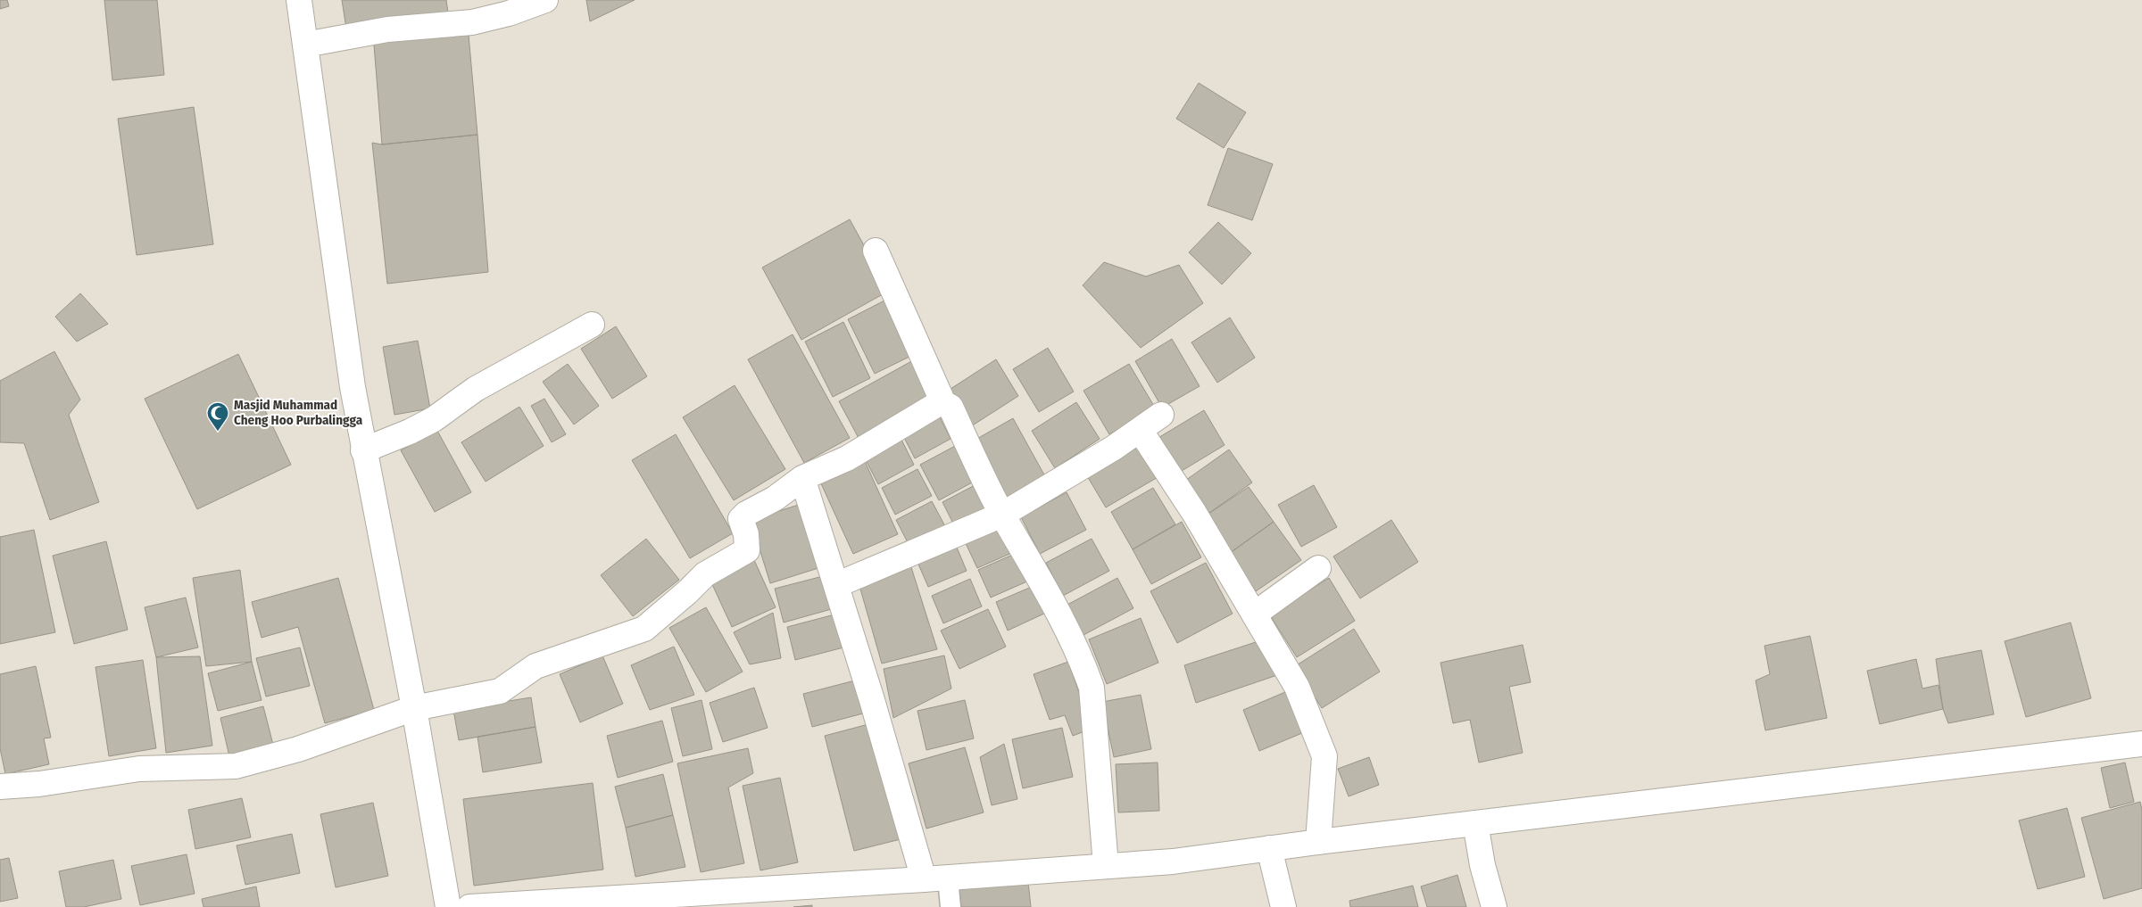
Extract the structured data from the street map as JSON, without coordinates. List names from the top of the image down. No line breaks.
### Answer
{"places":{"mosque":["Masjid Muhammad Cheng Hoo Purbalingga"]}}
